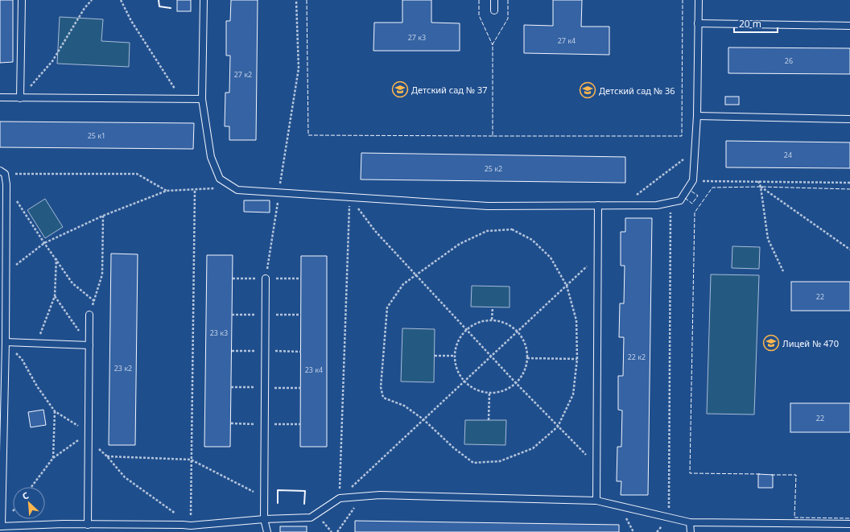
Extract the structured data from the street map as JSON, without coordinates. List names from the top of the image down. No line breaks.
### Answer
{"places":{"school or university":["Детский сад № 37","Детский сад № 36","Лицей № 470"]},"house_numbers":["27 к3","27 к4","26","27 к2","25 к1","24","25 к2","22","23 к3","22 к2","23 к2","23 к4","22"],"scale_bar":"20 m","north":"top left"}
